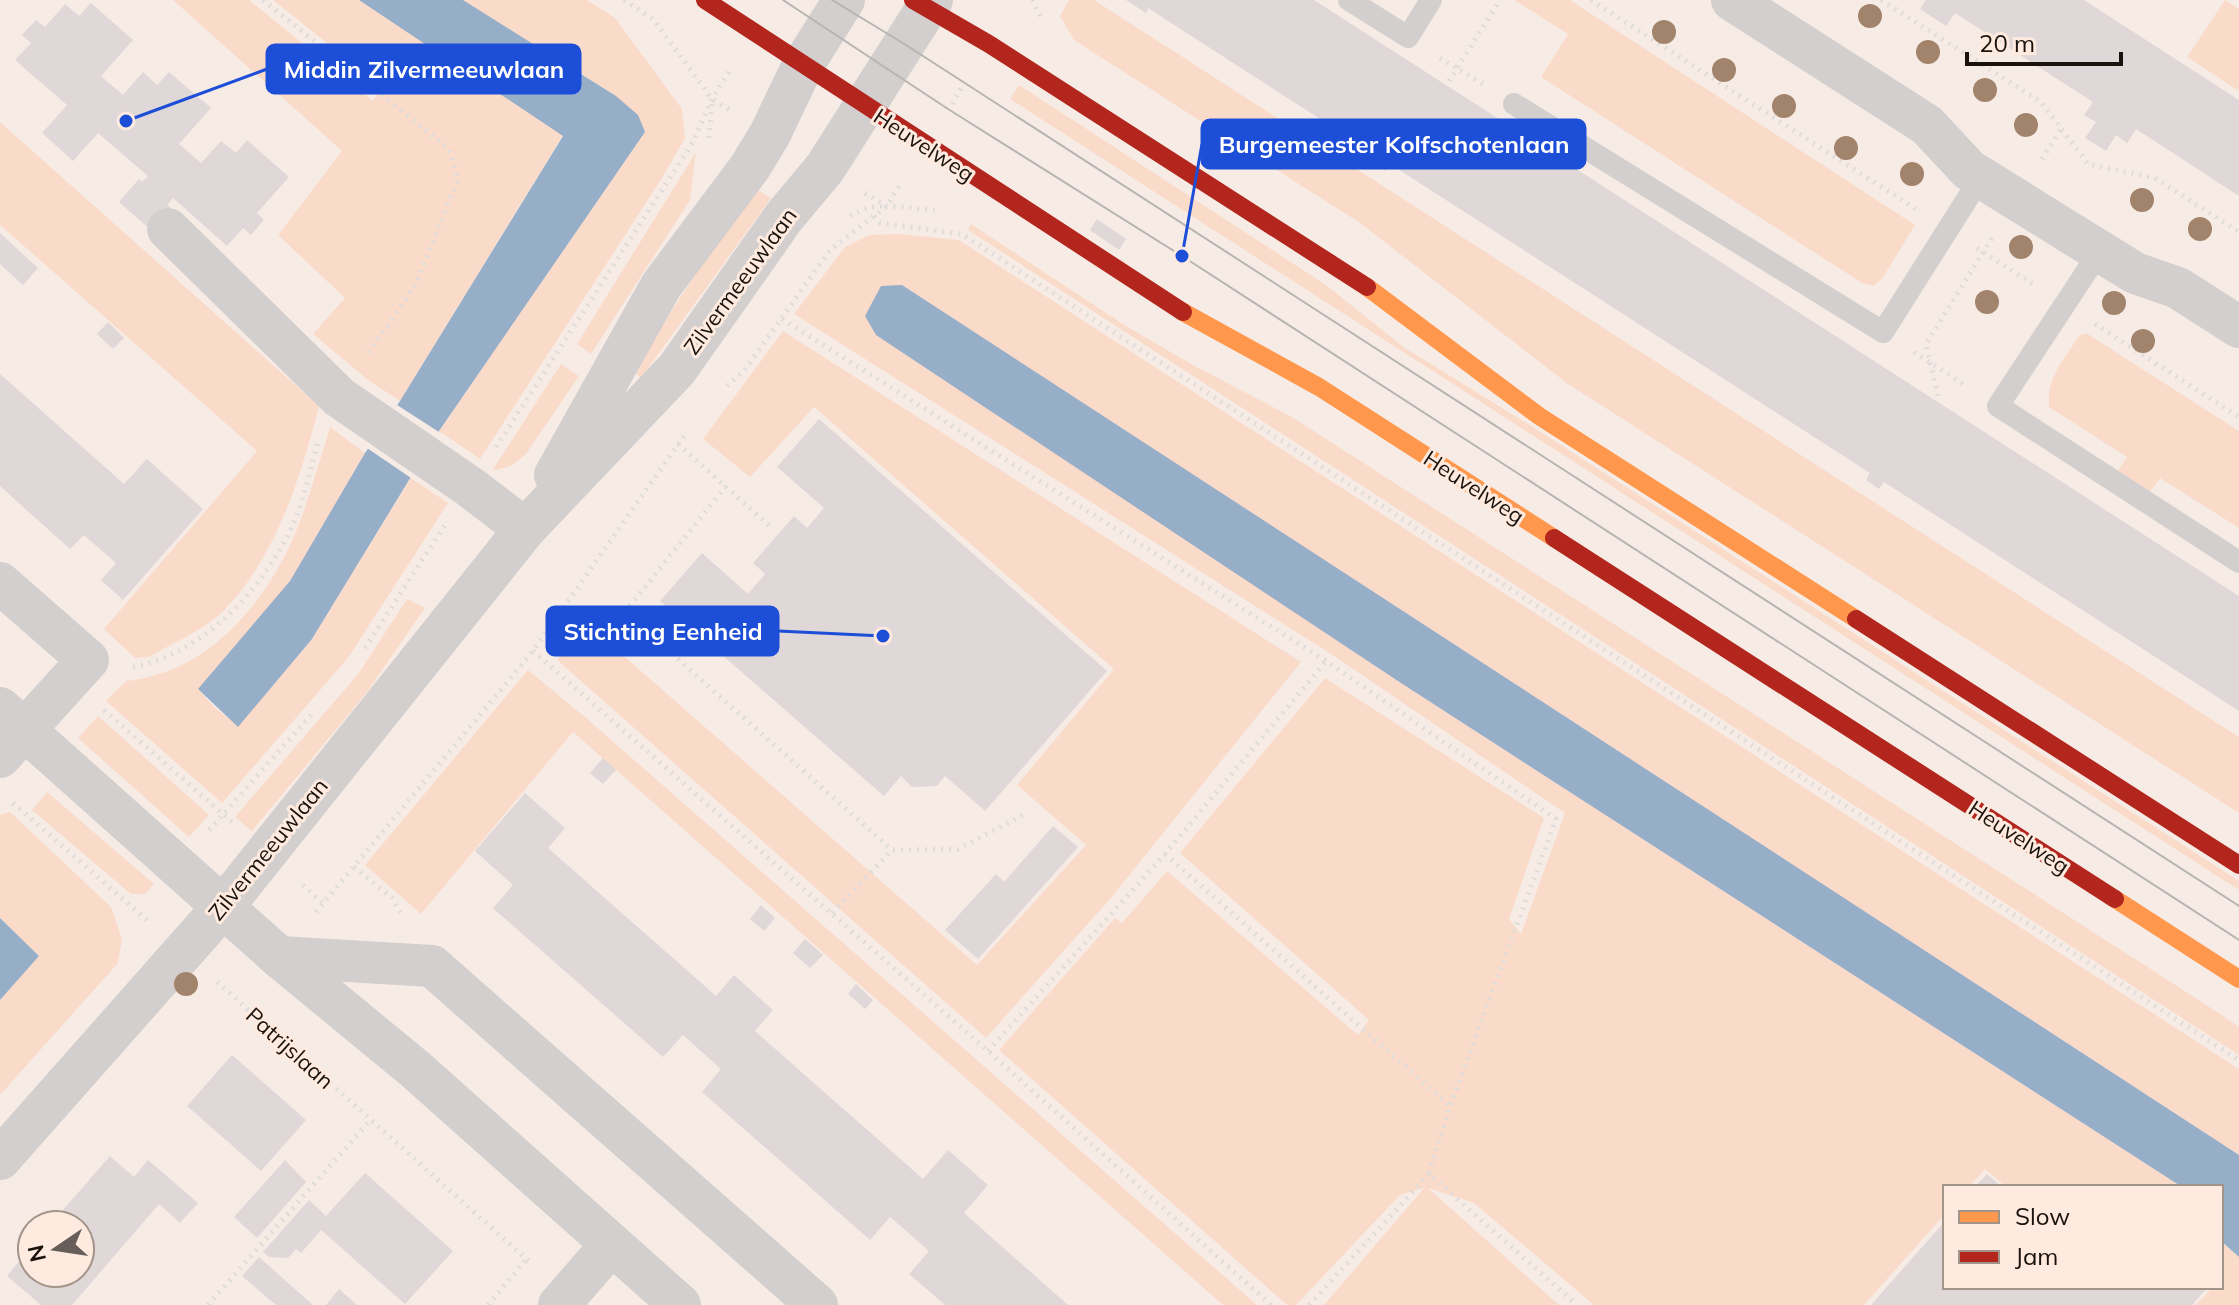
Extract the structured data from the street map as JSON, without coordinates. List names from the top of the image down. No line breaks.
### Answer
{"streets":{"main road":["Heuvelweg"],"street":["Zilvermeeuwlaan"],"path":["Patrijslaan"]},"crossings":[["Heuvelweg","Zilvermeeuwlaan"],["Zilvermeeuwlaan","Patrijslaan"]],"places":["Middin Zilvermeeuwlaan","Burgemeester Kolfschotenlaan","Stichting Eenheid"],"legend":["Slow","Jam"],"scale_bar":"20 m","north":"left"}
